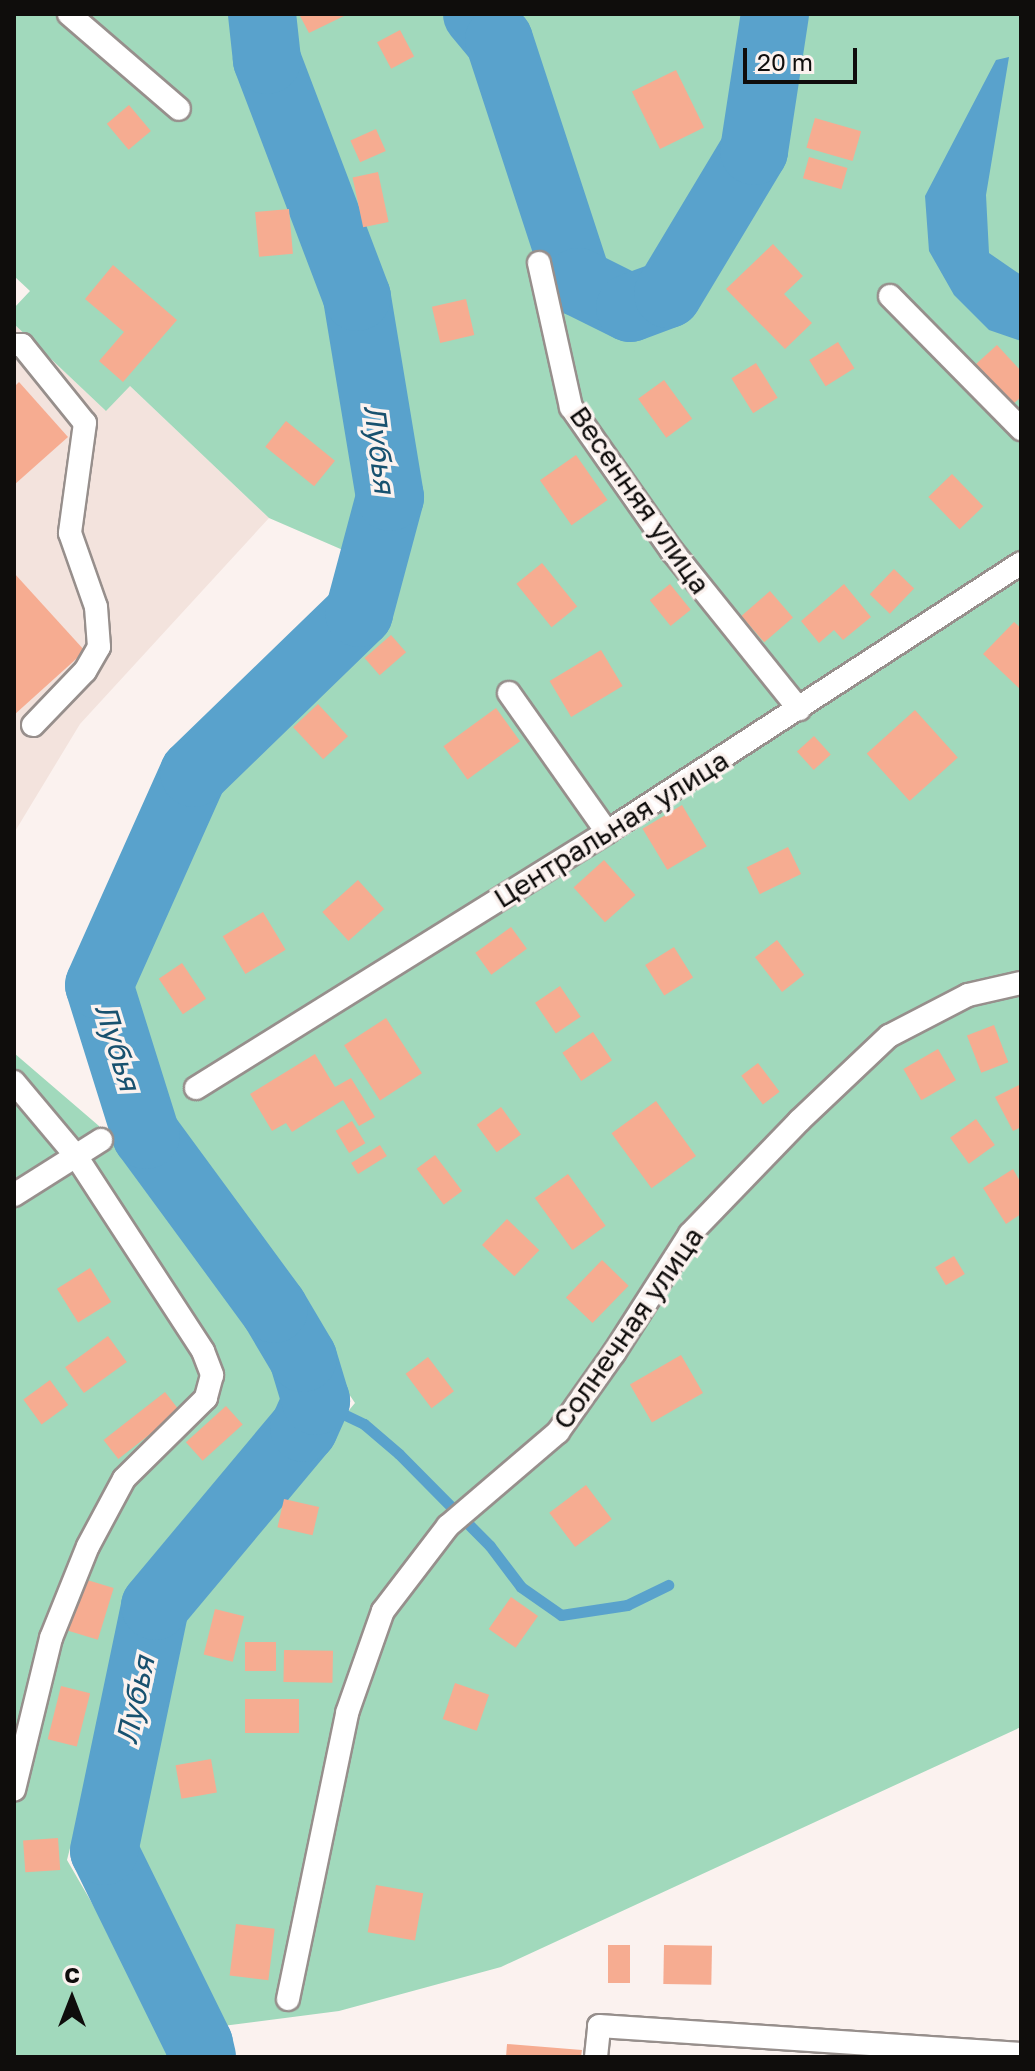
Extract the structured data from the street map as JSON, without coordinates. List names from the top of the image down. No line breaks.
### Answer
{"streets":{"lane":["Весенняя улица","Центральная улица","Солнечная улица"]},"crossings":[["Весенняя улица","Центральная улица"]],"water":["Лубья"],"scale_bar":"20 m","north":"top"}
